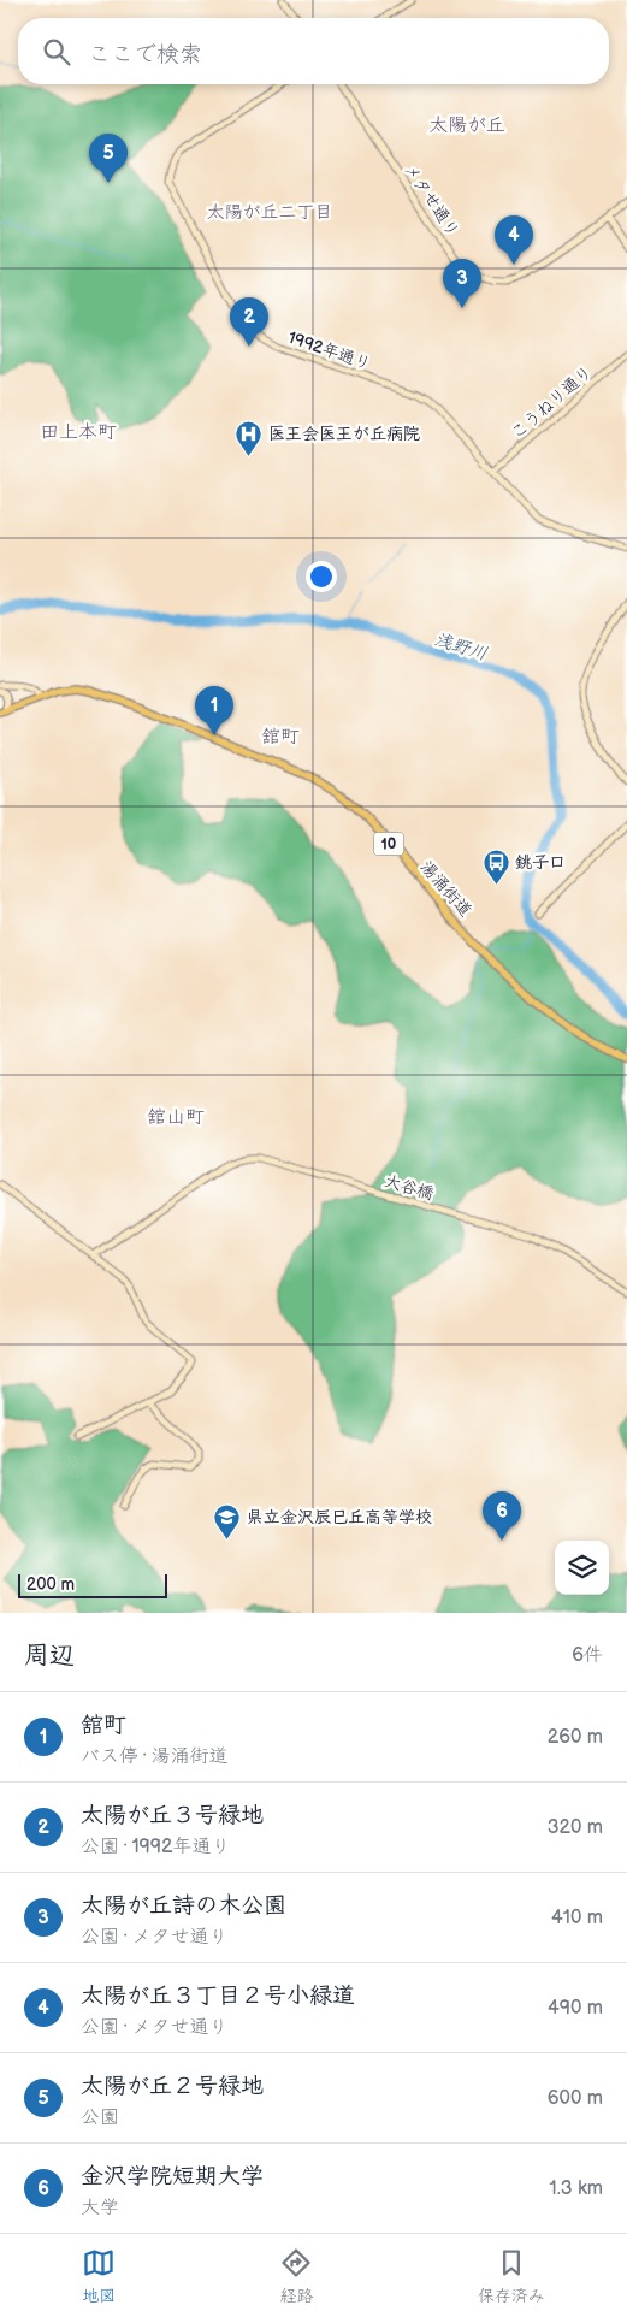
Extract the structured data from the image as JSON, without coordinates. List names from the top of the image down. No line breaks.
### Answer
{"streets":{"main road":["10","湯涌街道"],"street":["メタせ通り","1992年通り","こうねり通り","大谷橋"]},"crossings":[["1992年通り","こうねり通り"]],"districts":["太陽が丘","太陽が丘二丁目","田上本町","舘町","舘山町"],"water":["浅野川"],"places":{"hospital":["医王会医王が丘病院"],"bus stop":["銚子口"],"school or university":["県立金沢辰巳丘高等学校"]},"scale_bar":"200 m","page":{"search":"ここで検索","pins":["5","4","3","2","1","6"],"scale":"200 m","heading":["周辺","6件"],"list":[{"mark":"1","name":"舘町","note":"バス停 · 湯涌街道","value":"260 m"},{"mark":"2","name":"太陽が丘３号緑地","note":"公園 · 1992年通り","value":"320 m"},{"mark":"3","name":"太陽が丘詩の木公園","note":"公園 · メタせ通り","value":"410 m"},{"mark":"4","name":"太陽が丘３丁目２号小緑道","note":"公園 · メタせ通り","value":"490 m"},{"mark":"5","name":"太陽が丘２号緑地","note":"公園","value":"600 m"},{"mark":"6","name":"金沢学院短期大学","note":"大学","value":"1.3 km"}],"nav":["地図","経路","保存済み"]}}
